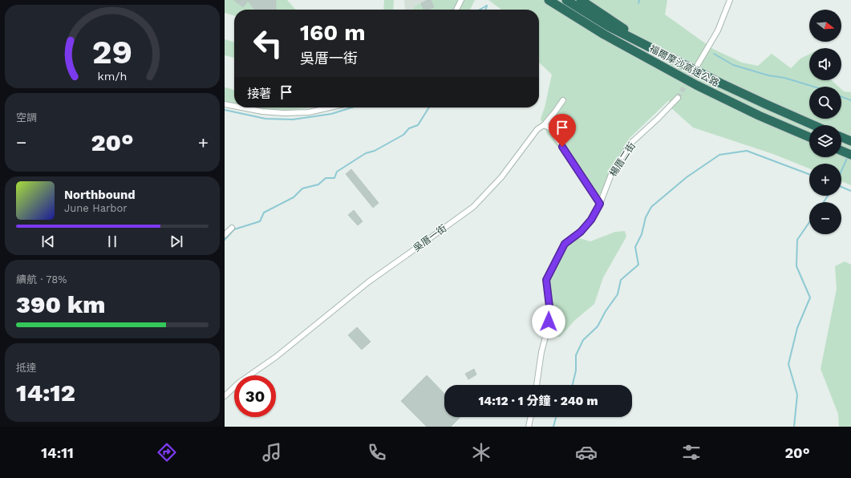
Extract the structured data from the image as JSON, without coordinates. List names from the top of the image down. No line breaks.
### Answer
{"streets":{"highway":["福爾摩沙高速公路"],"street":["楊厝二街","吳厝一街"]},"north":"right","page":{"map_buttons":["+","−"],"turn":["160 m","吳厝一街"],"then":"接著","tile":["空調",["續航 · 78%","390 km"],["抵達","14:12"]],"heat":["−","20°","+"],"song":["Northbound","June Harbor"],"limit":"30","trip":"14:12 · 1 分鐘 · 240 m","tabs":["14:11","20°"],"gauge":["29","km/h"]}}
